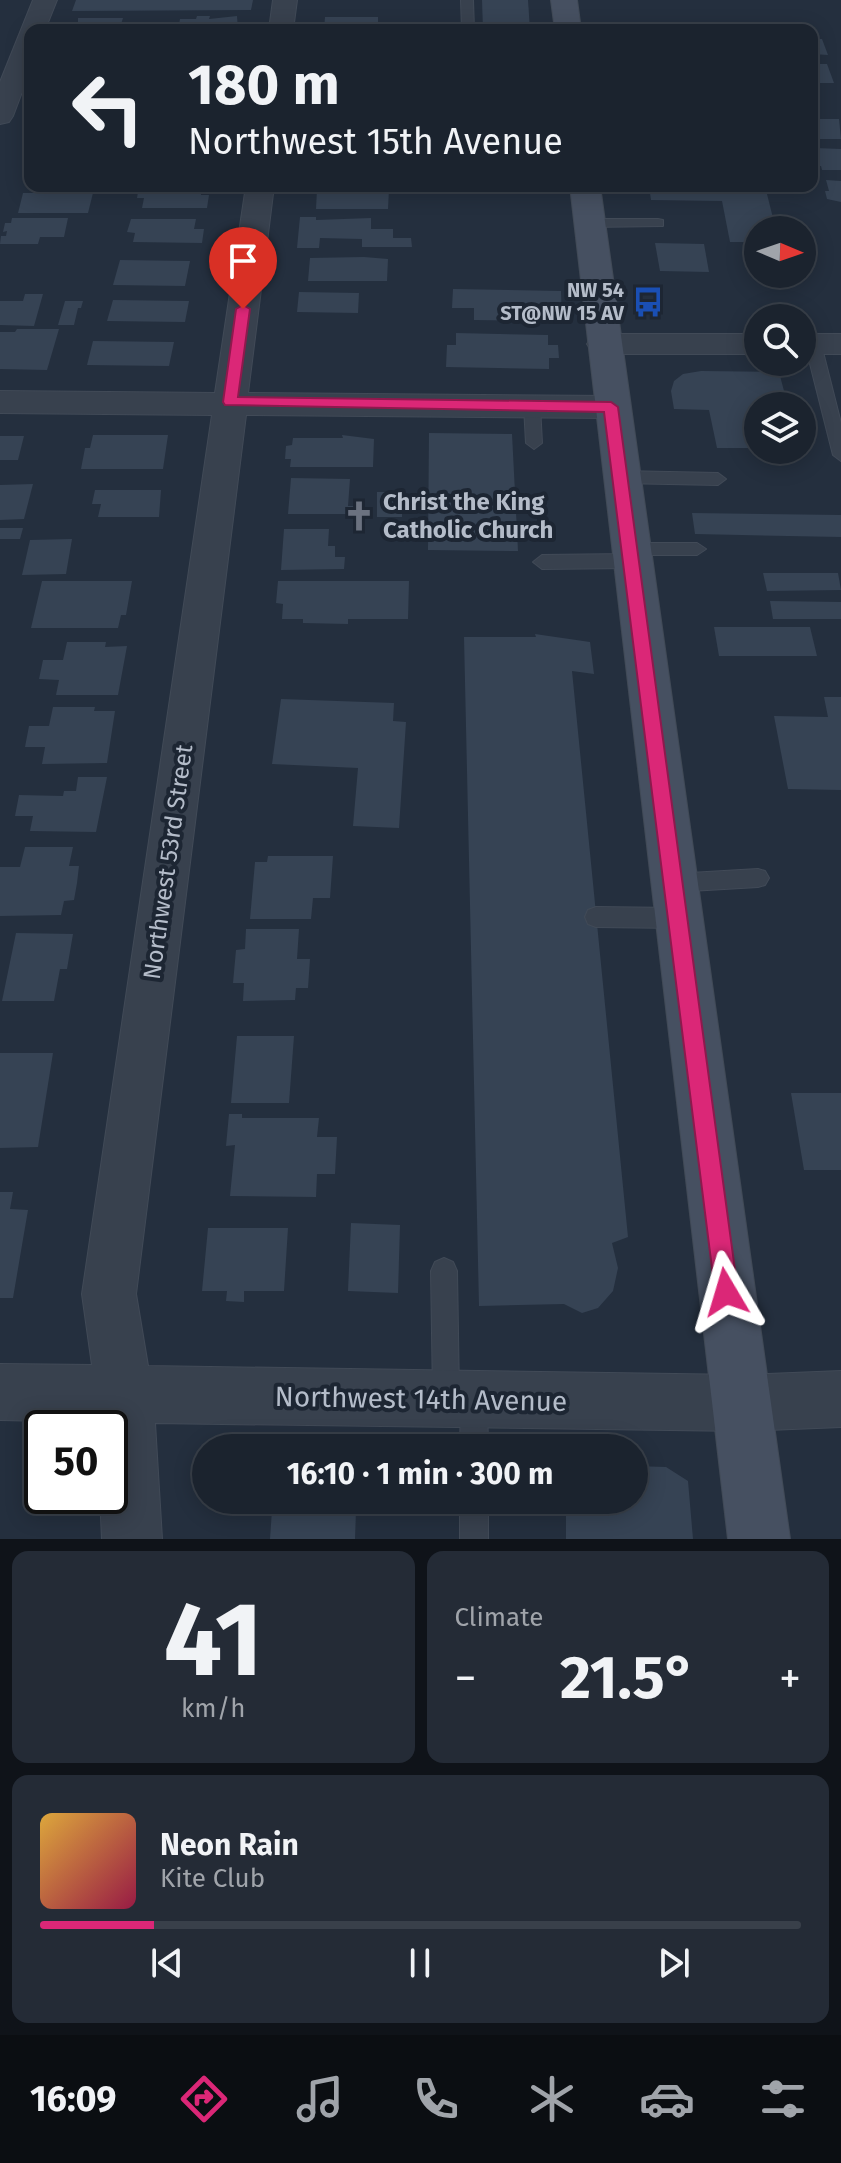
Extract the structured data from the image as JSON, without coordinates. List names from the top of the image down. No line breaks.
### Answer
{"streets":{"street":["Northwest 53rd Street","Northwest 14th Avenue"]},"crossings":[["Northwest 53rd Street","Northwest 14th Avenue"]],"places":{"bus stop":["NW 54 ST@NW 15 AV"],"church":["Christ the King Catholic Church"]},"north":"right","page":{"turn":["180 m","Northwest 15th Avenue"],"limit":"50","trip":"16:10 · 1 min · 300 m","tile":[["41","km/h"],"Climate"],"heat":["−","21.5°","+"],"song":["Neon Rain","Kite Club"],"tabs":"16:09"}}
